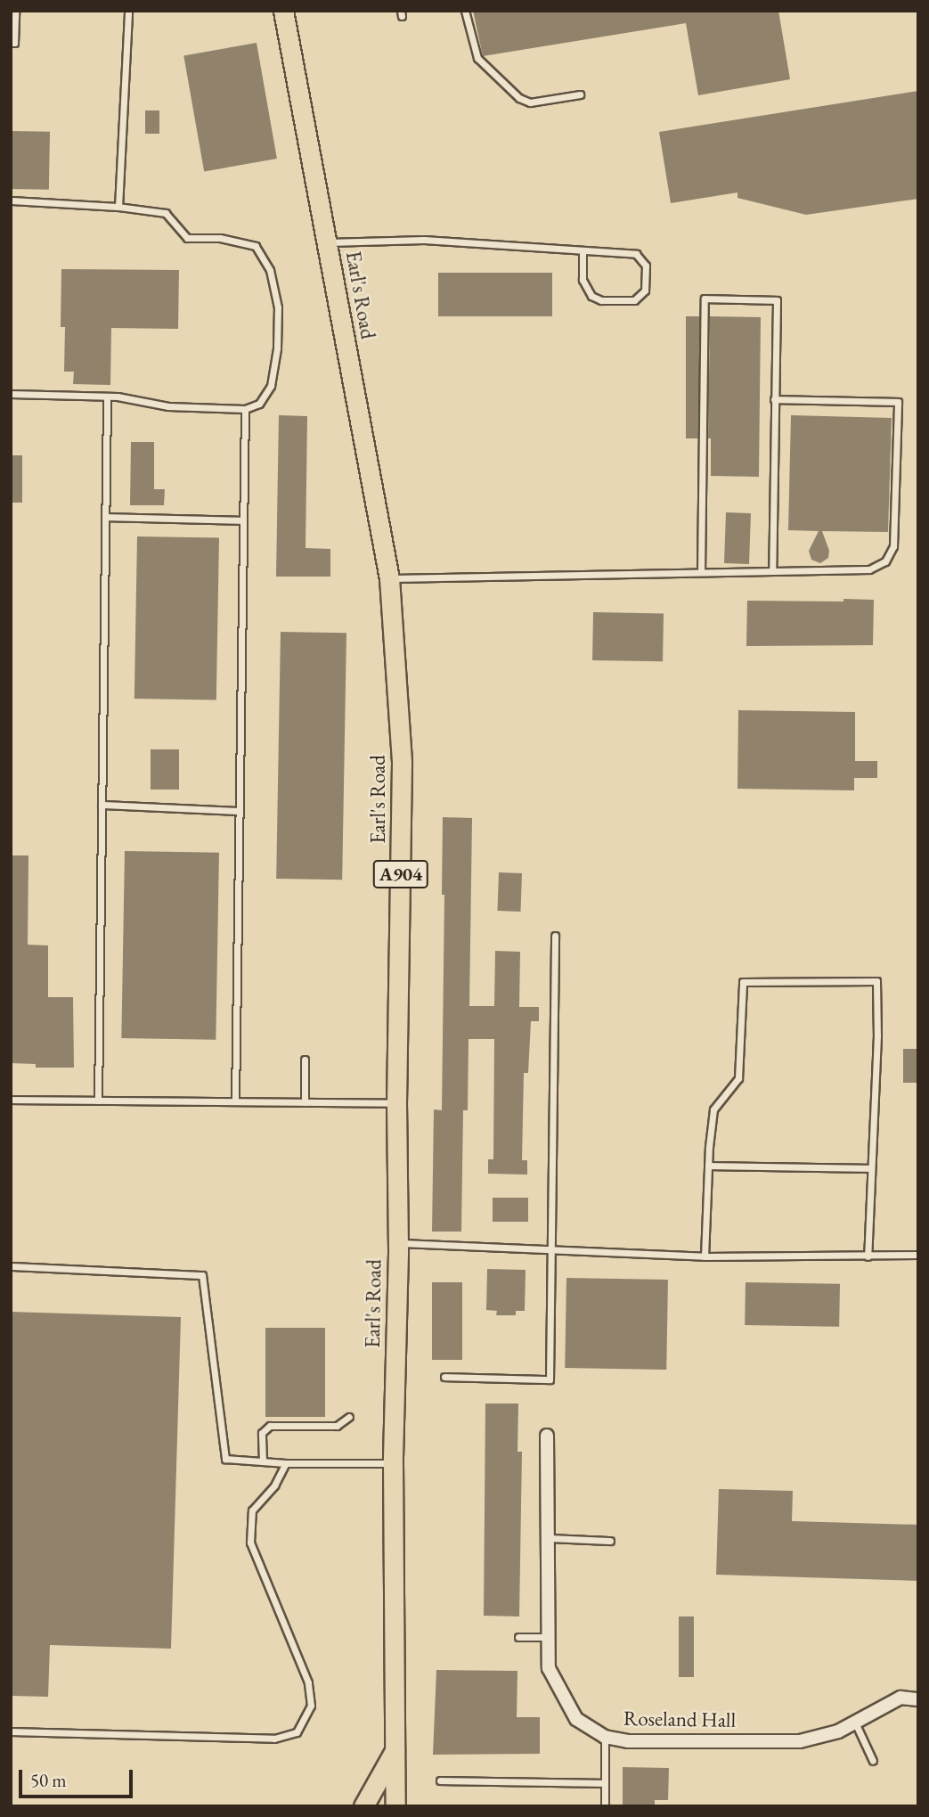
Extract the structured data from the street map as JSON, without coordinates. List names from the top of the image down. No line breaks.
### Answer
{"streets":{"main road":["Earl's Road","A904"],"street":["Roseland Hall"]},"scale_bar":"50 m"}
